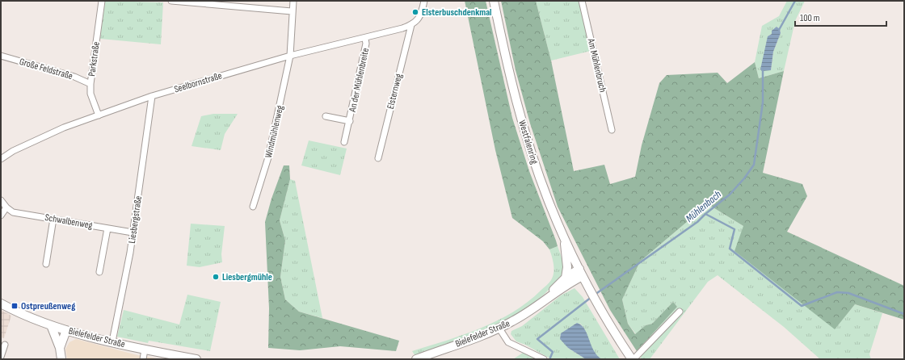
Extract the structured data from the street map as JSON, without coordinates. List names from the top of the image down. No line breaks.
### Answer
{"streets":{"main road":["Westfalenring","Bielefelder Straße"],"street":["Parkstraße","Am Mühlenbruch","Große Feldstraße","An der Mühlenbreite","Seelbornstraße","Elsternweg","Windmühlenweg","Liesbergstraße","Schwalbenweg"]},"crossings":[["Parkstraße","Große Feldstraße"],["Parkstraße","Seelbornstraße"],["An der Mühlenbreite","Seelbornstraße"],["Seelbornstraße","Elsternweg"],["Seelbornstraße","Windmühlenweg"],["Seelbornstraße","Liesbergstraße"],["Westfalenring","Bielefelder Straße"],["Liesbergstraße","Schwalbenweg"],["Liesbergstraße","Bielefelder Straße"]],"water":["Mühlenbach"],"places":{"other":["Elsterbuschdenkmal","Liesbergmühle"],"transit":["Ostpreußenweg"]},"scale_bar":"100 m"}
